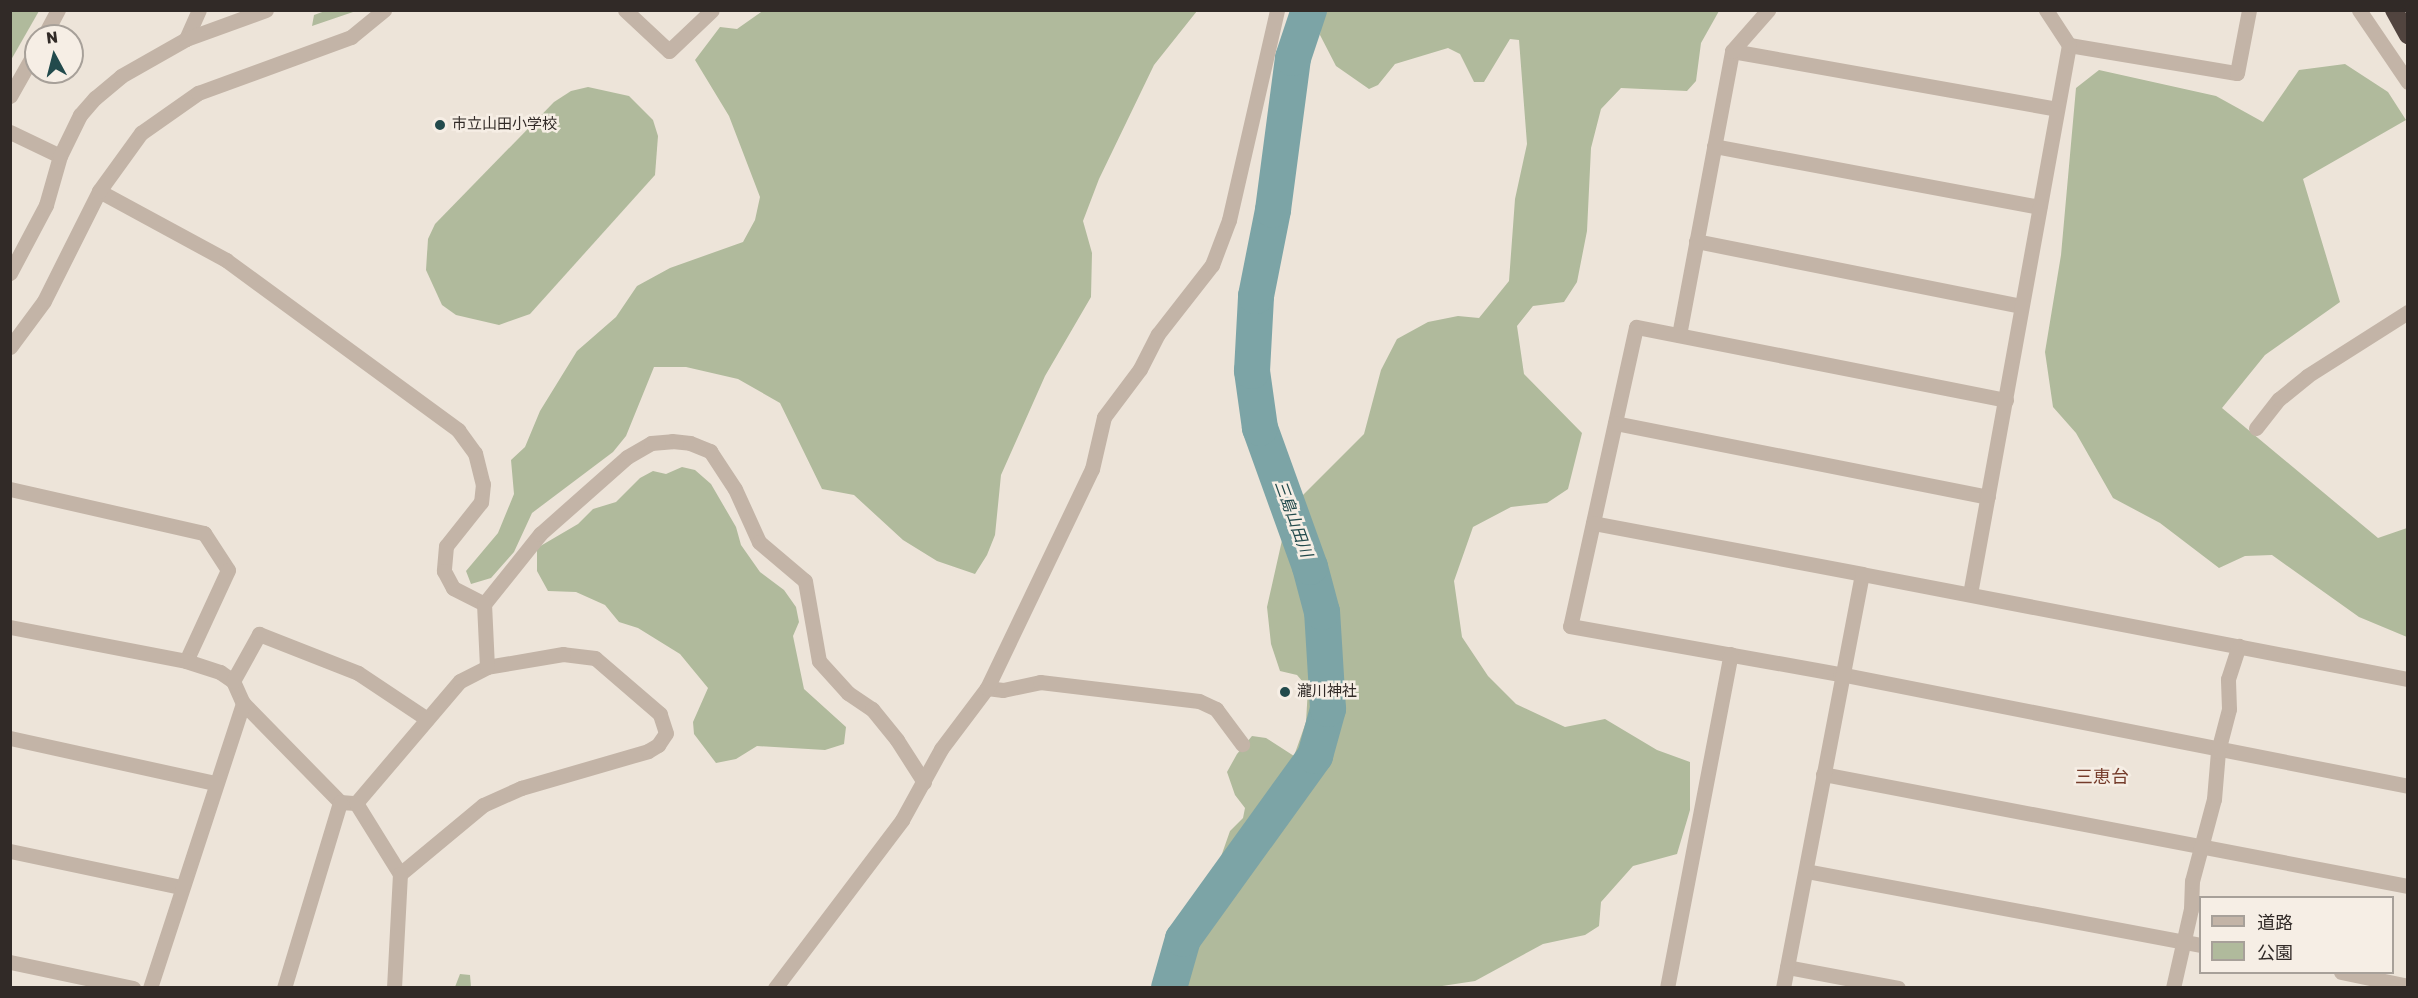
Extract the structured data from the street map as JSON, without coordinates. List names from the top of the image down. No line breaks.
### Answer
{"districts":["三恵台"],"water":["三島山田川"],"places":["市立山田小学校","瀧川神社"],"legend":["道路","公園"],"north":"top"}
